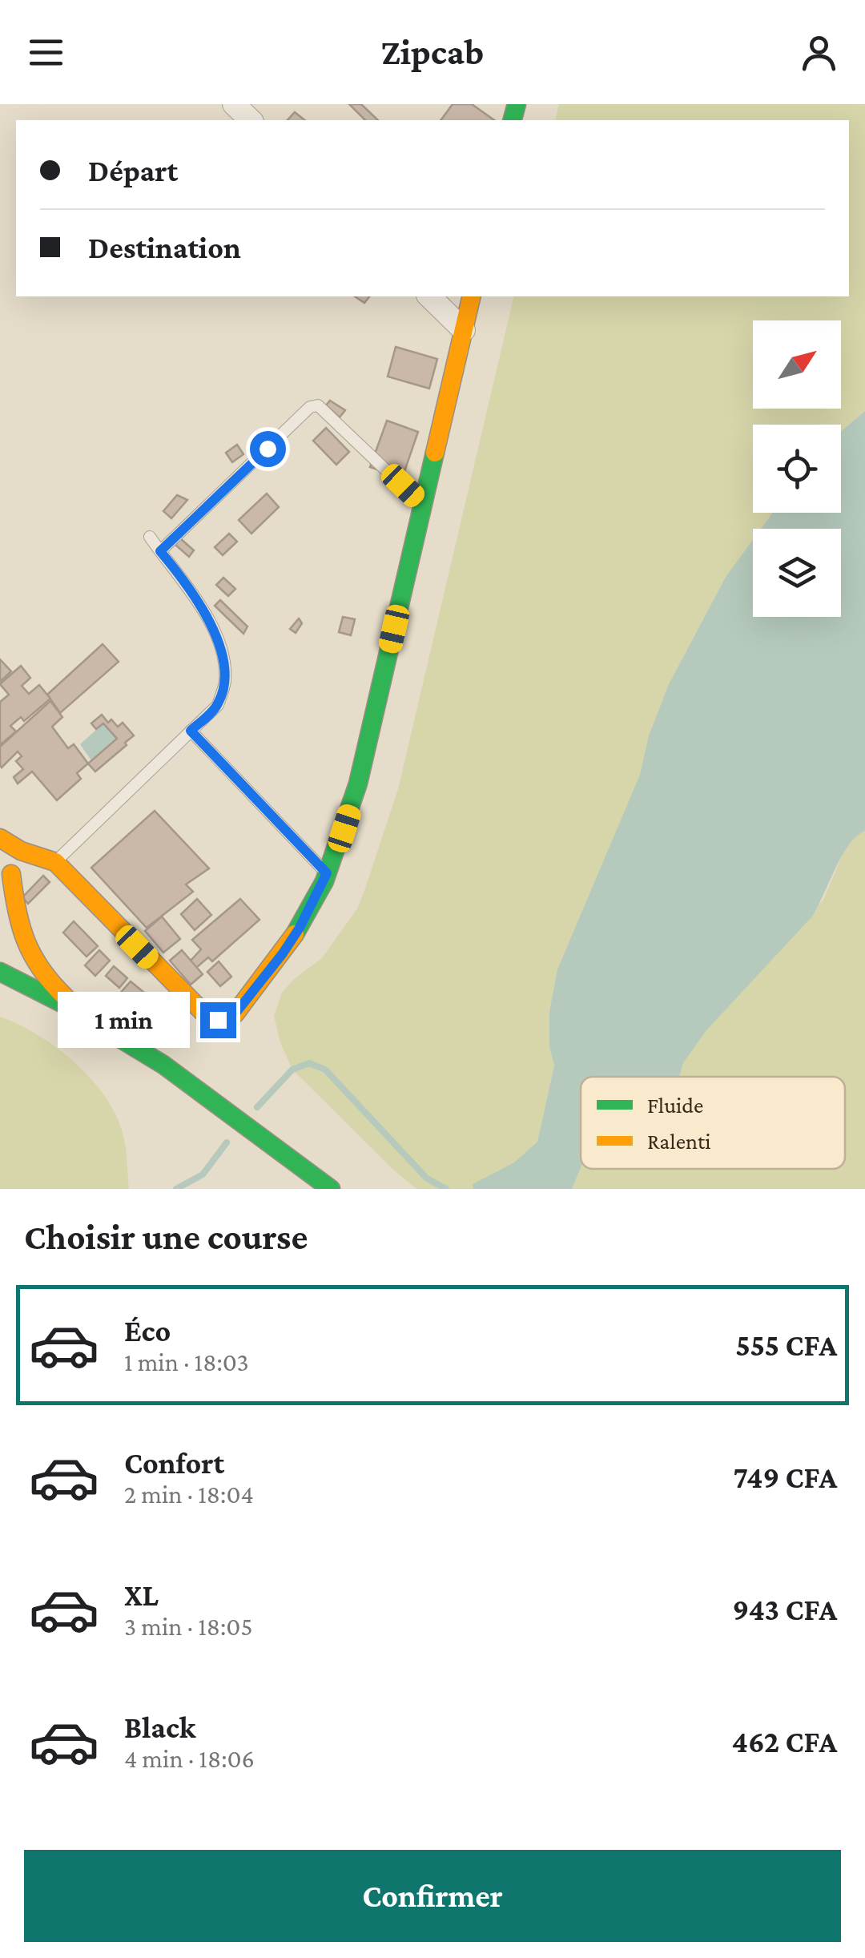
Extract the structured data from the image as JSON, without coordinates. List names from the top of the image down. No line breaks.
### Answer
{"legend":["Fluide","Ralenti"],"north":"top right","page":{"header":"Zipcab","banner":["Départ","Destination"],"bubble":"1 min","heading":"Choisir une course","list":[{"name":"Éco","note":"1 min · 18:03","value":"555 CFA"},{"name":"Confort","note":"2 min · 18:04","value":"749 CFA"},{"name":"XL","note":"3 min · 18:05","value":"943 CFA"},{"name":"Black","note":"4 min · 18:06","value":"462 CFA"}],"buttons":"Confirmer"}}
